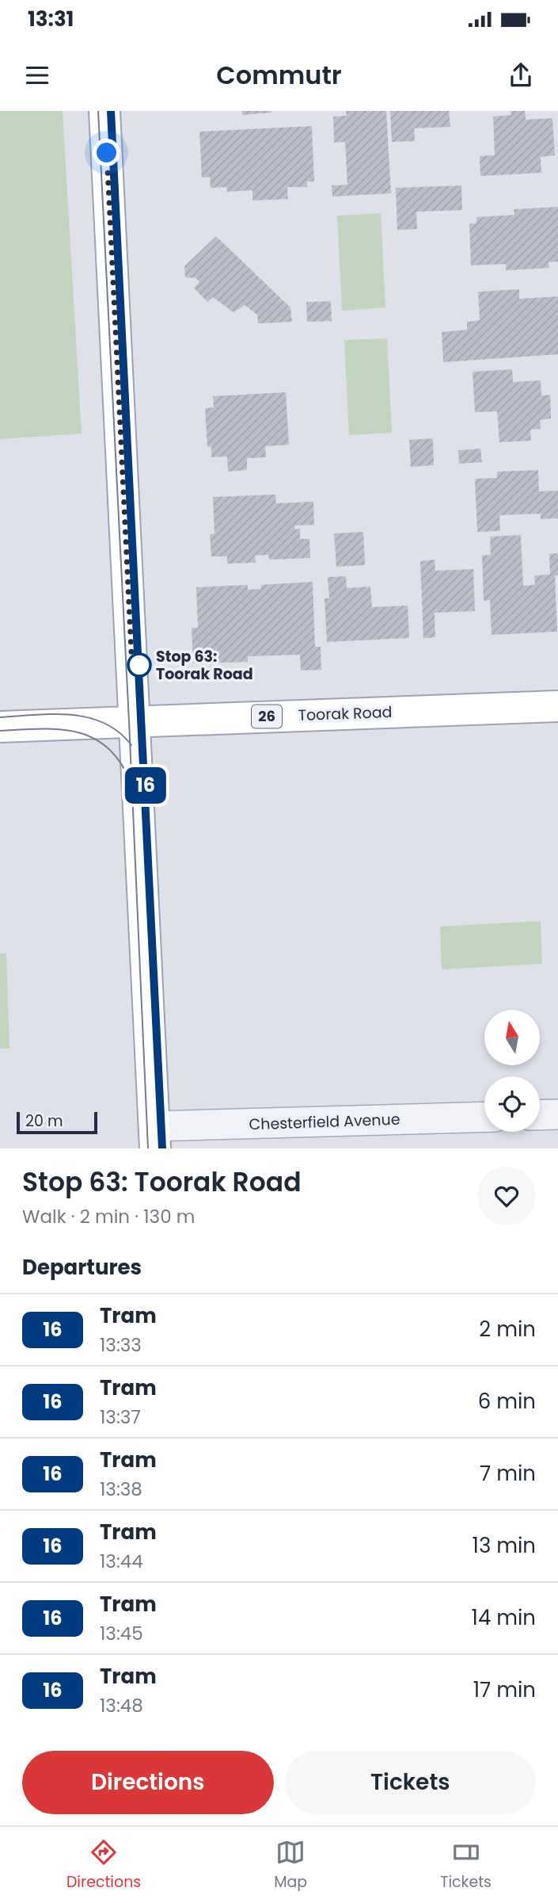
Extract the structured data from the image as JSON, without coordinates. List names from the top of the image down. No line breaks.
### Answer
{"streets":{"main road":["Toorak Road","26"],"street":["Chesterfield Avenue"]},"places":["Stop 63: Toorak Road"],"lines":["tram line 16"],"scale_bar":"20 m","north":"top","page":{"status":"13:31","header":"Commutr","on_map":"16","scale":"20 m","heading":[["Stop 63: Toorak Road","Walk · 2 min · 130 m"],"Departures"],"list":[{"mark":"16","name":"Tram","note":"13:33","value":"2 min"},{"mark":"16","name":"Tram","note":"13:37","value":"6 min"},{"mark":"16","name":"Tram","note":"13:38","value":"7 min"},{"mark":"16","name":"Tram","note":"13:44","value":"13 min"},{"mark":"16","name":"Tram","note":"13:45","value":"14 min"},{"mark":"16","name":"Tram","note":"13:48","value":"17 min"}],"buttons":["Directions","Tickets"],"tabs":["Directions","Map","Tickets"]}}
